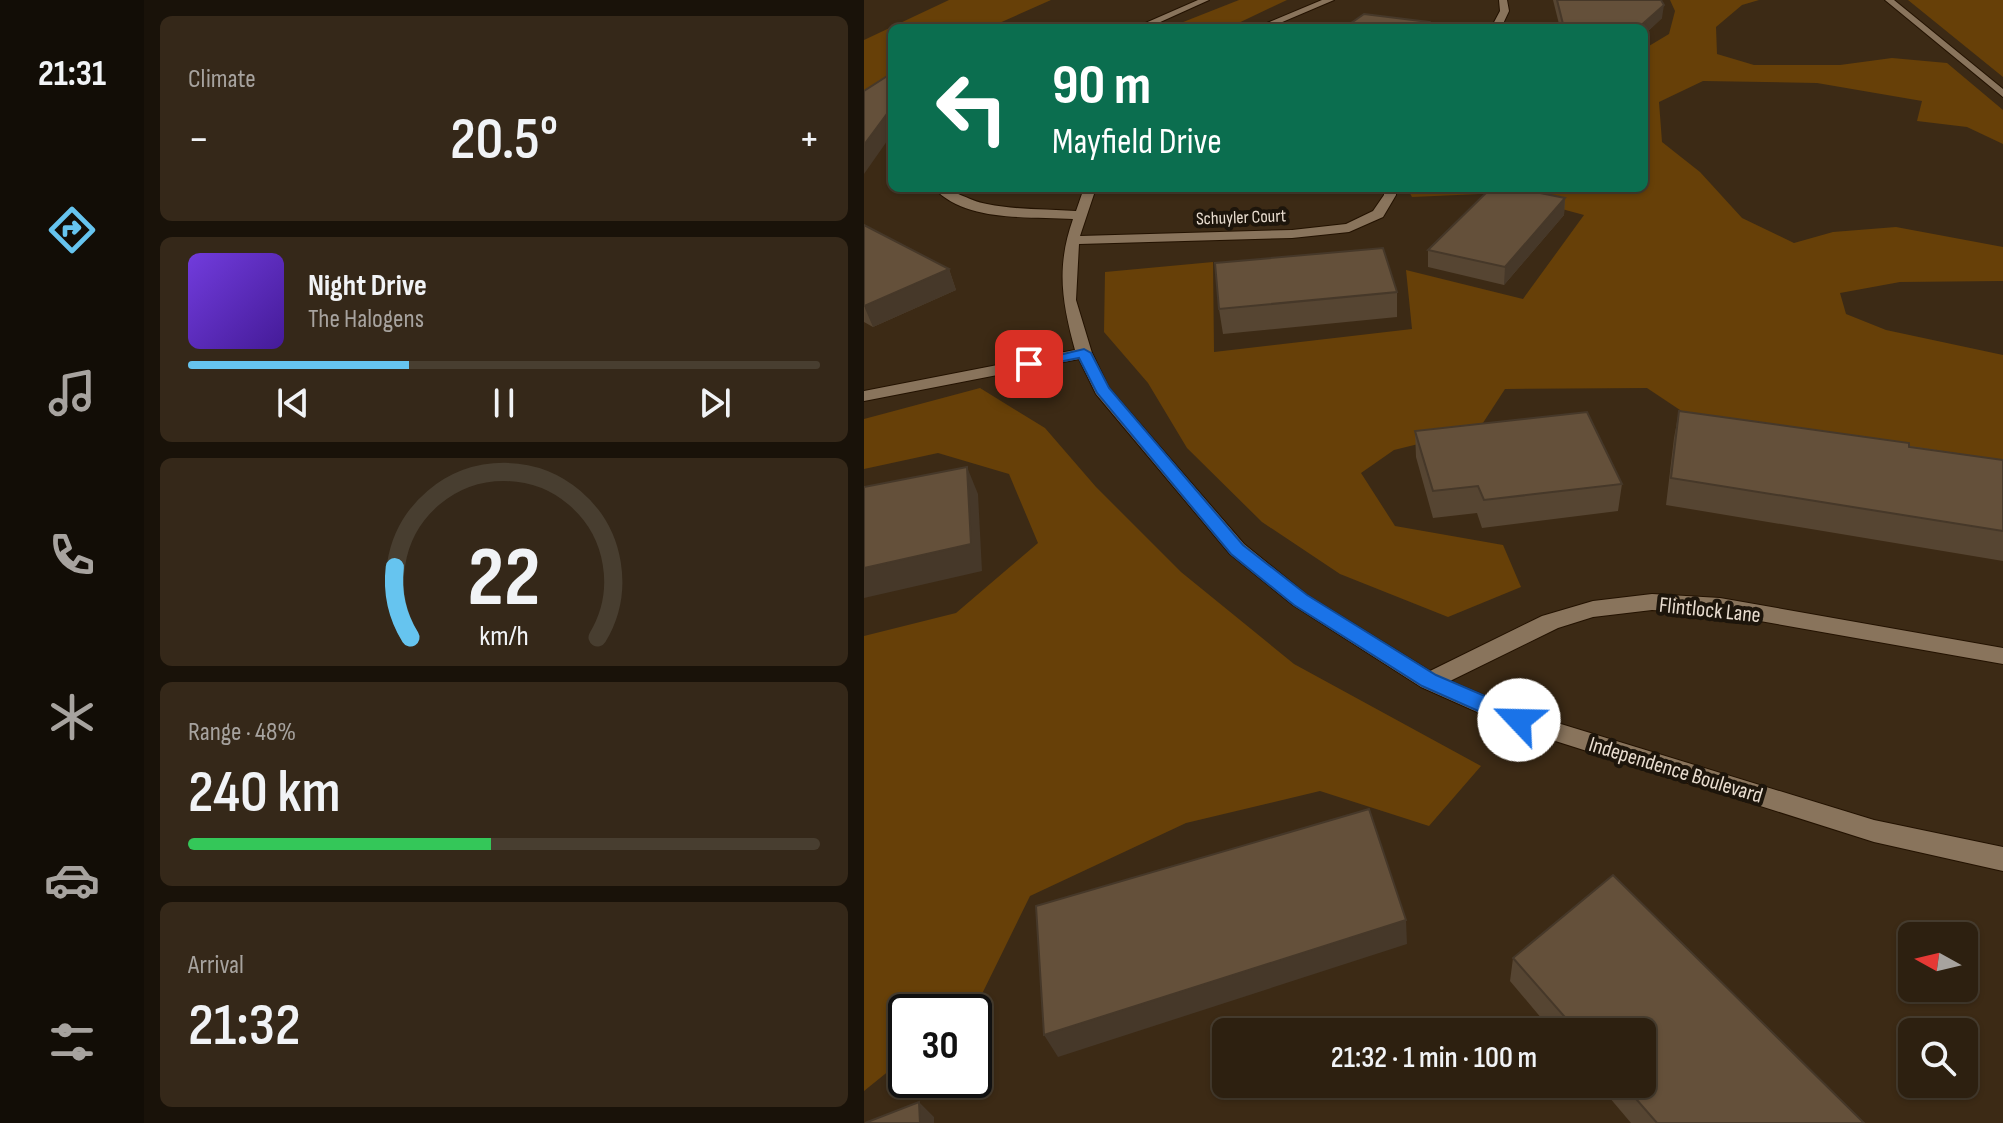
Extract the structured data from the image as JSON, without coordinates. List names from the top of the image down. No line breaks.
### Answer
{"streets":{"street":["Schuyler Court","Flintlock Lane","Independence Boulevard"]},"crossings":[["Schuyler Court","Independence Boulevard"],["Flintlock Lane","Independence Boulevard"]],"north":"left","page":{"tabs":"21:31","tile":["Climate",["Range · 48%","240 km"],["Arrival","21:32"]],"turn":["90 m","Mayfield Drive"],"heat":["−","20.5°","+"],"song":["Night Drive","The Halogens"],"limit":"30","trip":"21:32 · 1 min · 100 m","gauge":["22","km/h"]}}
